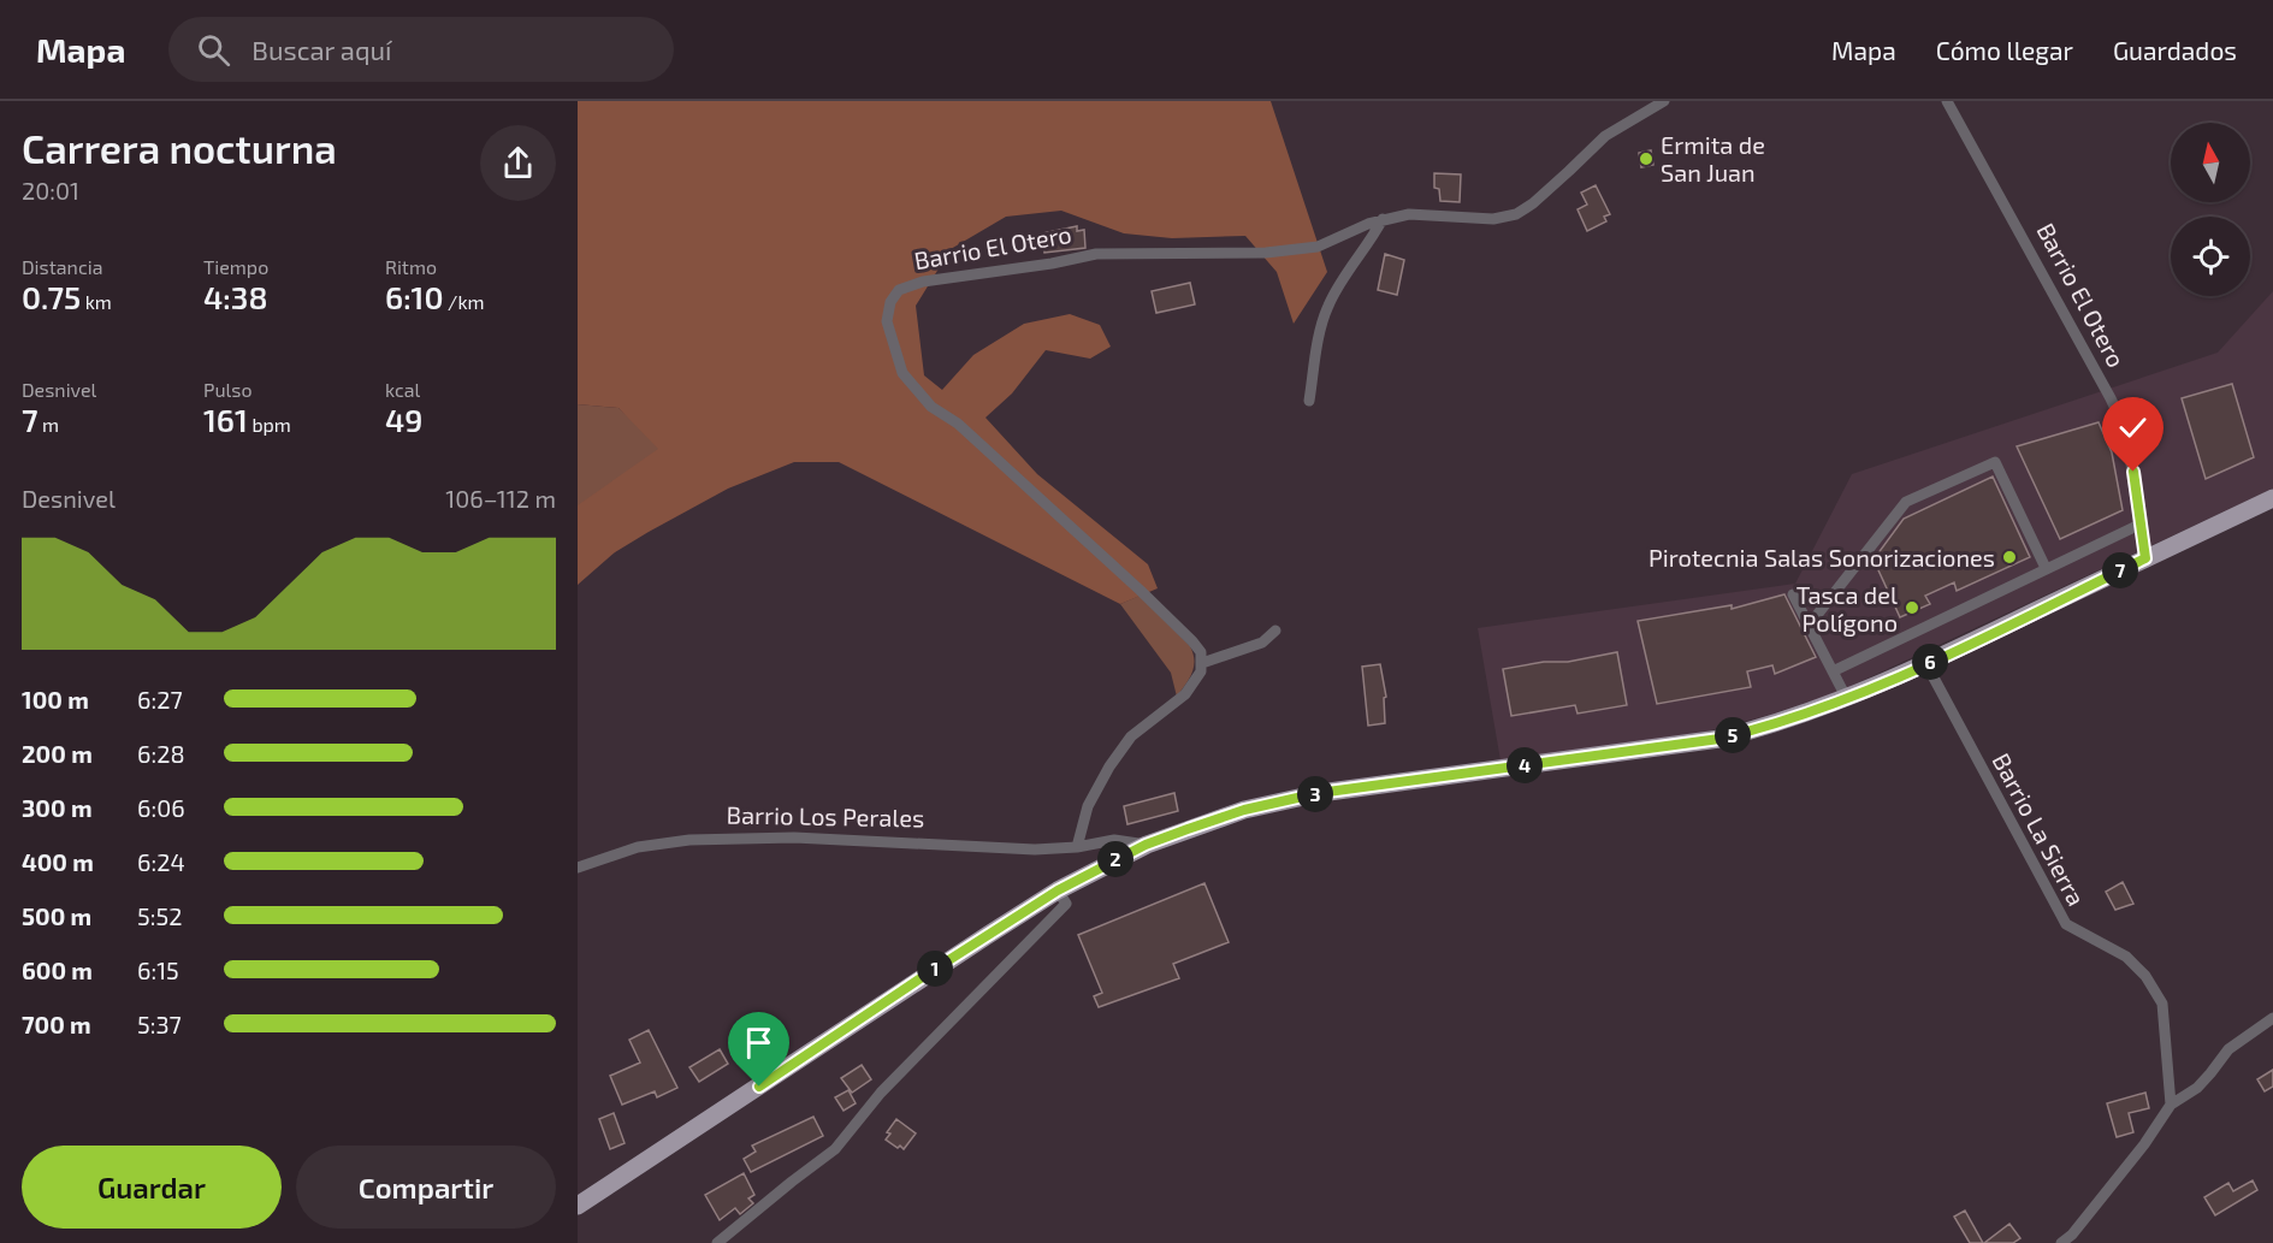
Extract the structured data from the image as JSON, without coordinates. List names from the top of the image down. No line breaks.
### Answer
{"streets":{"main road":["Barrio Los Perales"],"street":["Barrio El Otero","Barrio La Sierra"]},"places":["Ermita de San Juan","Pirotecnia Salas Sonorizaciones","Tasca del Polígono"],"north":"top","page":{"header":"Mapa","search":"Buscar aquí","nav":["Mapa","Cómo llegar","Guardados"],"heading":["Carrera nocturna","20:01"],"stats":[["Distancia","0.75 km"],["Tiempo","4:38"],["Ritmo","6:10 /km"],["Desnivel","7 m"],["Pulso","161 bpm"],["kcal","49"]],"chart":["Desnivel","106–112 m"],"pins":["7","6","5","4","3","2","1"],"list":[{"name":"100 m","note":"6:27"},{"name":"200 m","note":"6:28"},{"name":"300 m","note":"6:06"},{"name":"400 m","note":"6:24"},{"name":"500 m","note":"5:52"},{"name":"600 m","note":"6:15"},{"name":"700 m","note":"5:37"}],"buttons":["Guardar","Compartir"]}}
